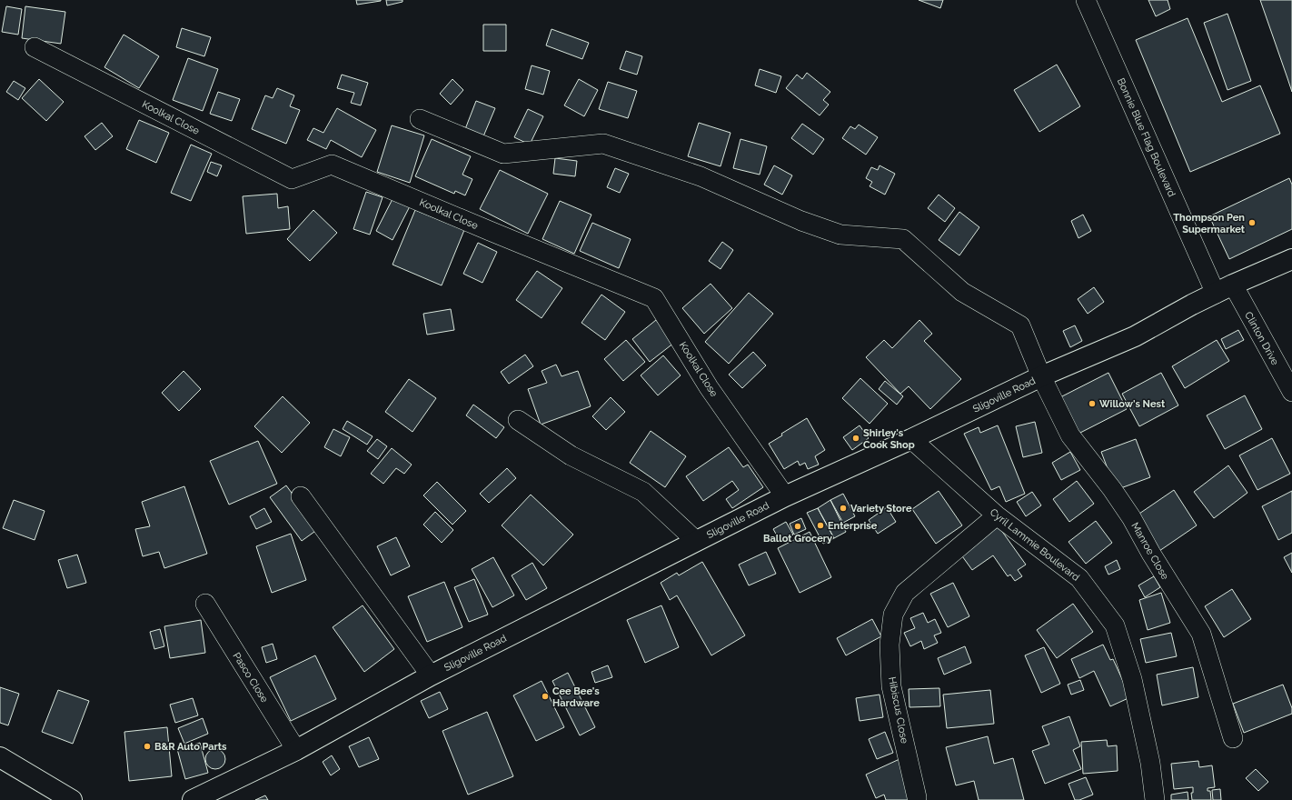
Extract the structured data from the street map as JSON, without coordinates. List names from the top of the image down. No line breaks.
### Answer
{"streets":{"street":["Koolkal Close","Bonnie Blue Flag Boulevard","Clinton Drive","Sligoville Road","Cyril Lammie Boulevard","Manroe Close","Pasco Close","Hibiscus Close"]},"crossings":[["Koolkal Close","Sligoville Road"],["Bonnie Blue Flag Boulevard","Sligoville Road"],["Clinton Drive","Sligoville Road"],["Sligoville Road","Cyril Lammie Boulevard"],["Sligoville Road","Manroe Close"],["Sligoville Road","Pasco Close"],["Cyril Lammie Boulevard","Hibiscus Close"]],"places":["Thompson Pen Supermarket","Willow's Nest","Shirley's Cook Shop","Variety Store","Enterprise","Ballot Grocery","Cee Bee's Hardware","B&R Auto Parts"]}
